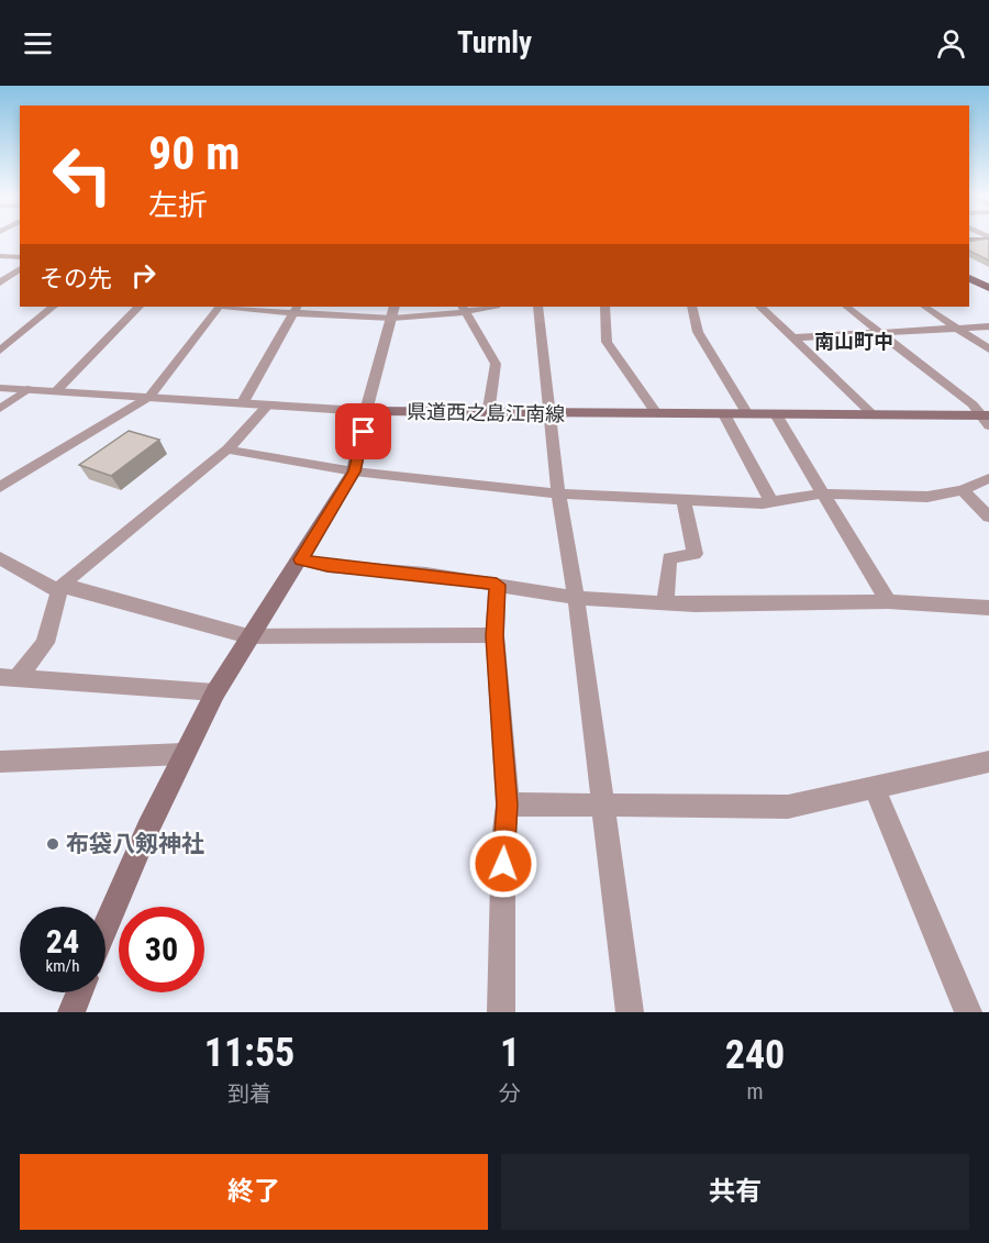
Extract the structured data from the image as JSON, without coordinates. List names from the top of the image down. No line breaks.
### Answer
{"streets":{"main road":["県道西之島江南線"]},"districts":["南山町中"],"places":["布袋八剱神社"],"page":{"header":"Turnly","turn":["90 m","左折"],"then":"その先","speed":"24 km/h","limit":"30","eta":["11:55","到着","1","分","240","m"],"buttons":["終了","共有"]}}
